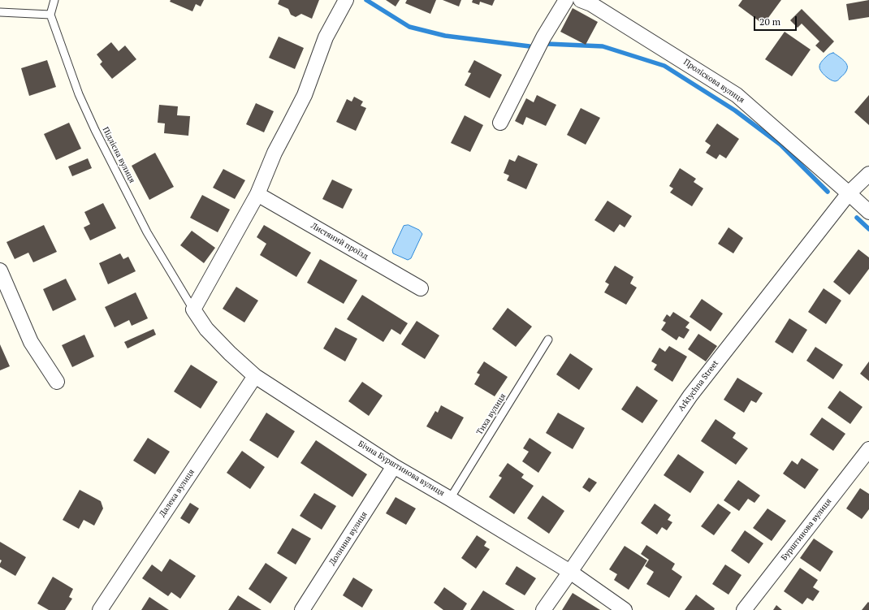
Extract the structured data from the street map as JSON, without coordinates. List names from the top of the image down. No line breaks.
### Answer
{"streets":{"street":["Проліскова вулиця","Листяний проїзд","Arktychna Street","Бічна Бурштинова вулиця","Далека вулиця","Бурштинова вулиця","Долинна вулиця"],"lane":["Підлісна вулиця","Тиха вулиця"]},"crossings":[["Проліскова вулиця","Arktychna Street"],["Підлісна вулиця","Бічна Бурштинова вулиця"],["Arktychna Street","Бічна Бурштинова вулиця"],["Тиха вулиця","Бічна Бурштинова вулиця"],["Бічна Бурштинова вулиця","Далека вулиця"],["Бічна Бурштинова вулиця","Долинна вулиця"]],"scale_bar":"20 m"}
